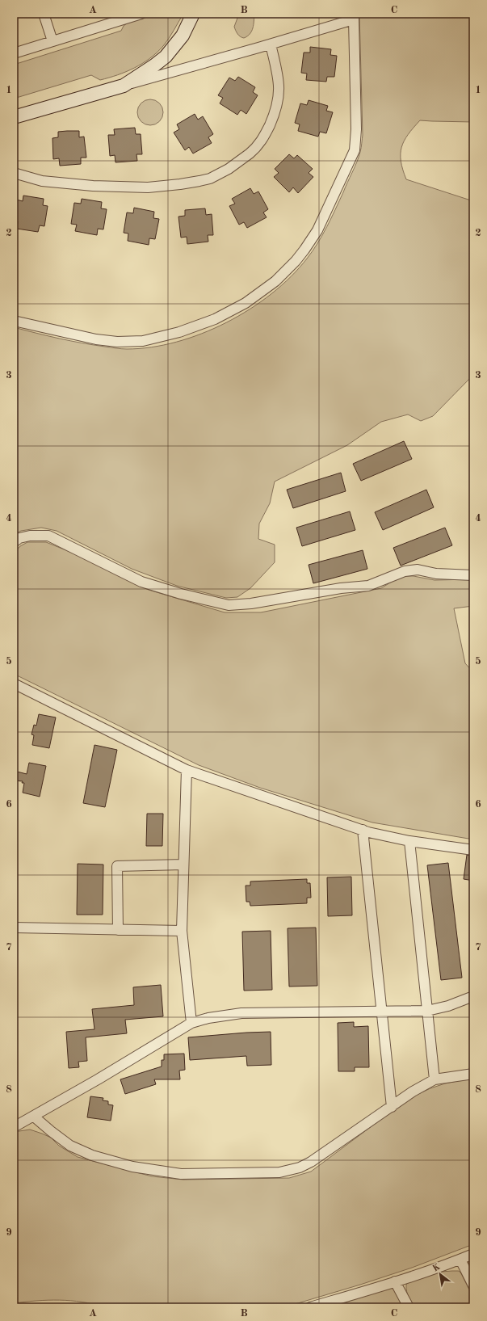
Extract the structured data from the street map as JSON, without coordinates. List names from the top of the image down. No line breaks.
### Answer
{"north":"top left","grid":{"columns":["A","B","C"],"rows":["1","2","3","4","5","6","7","8","9"]}}
